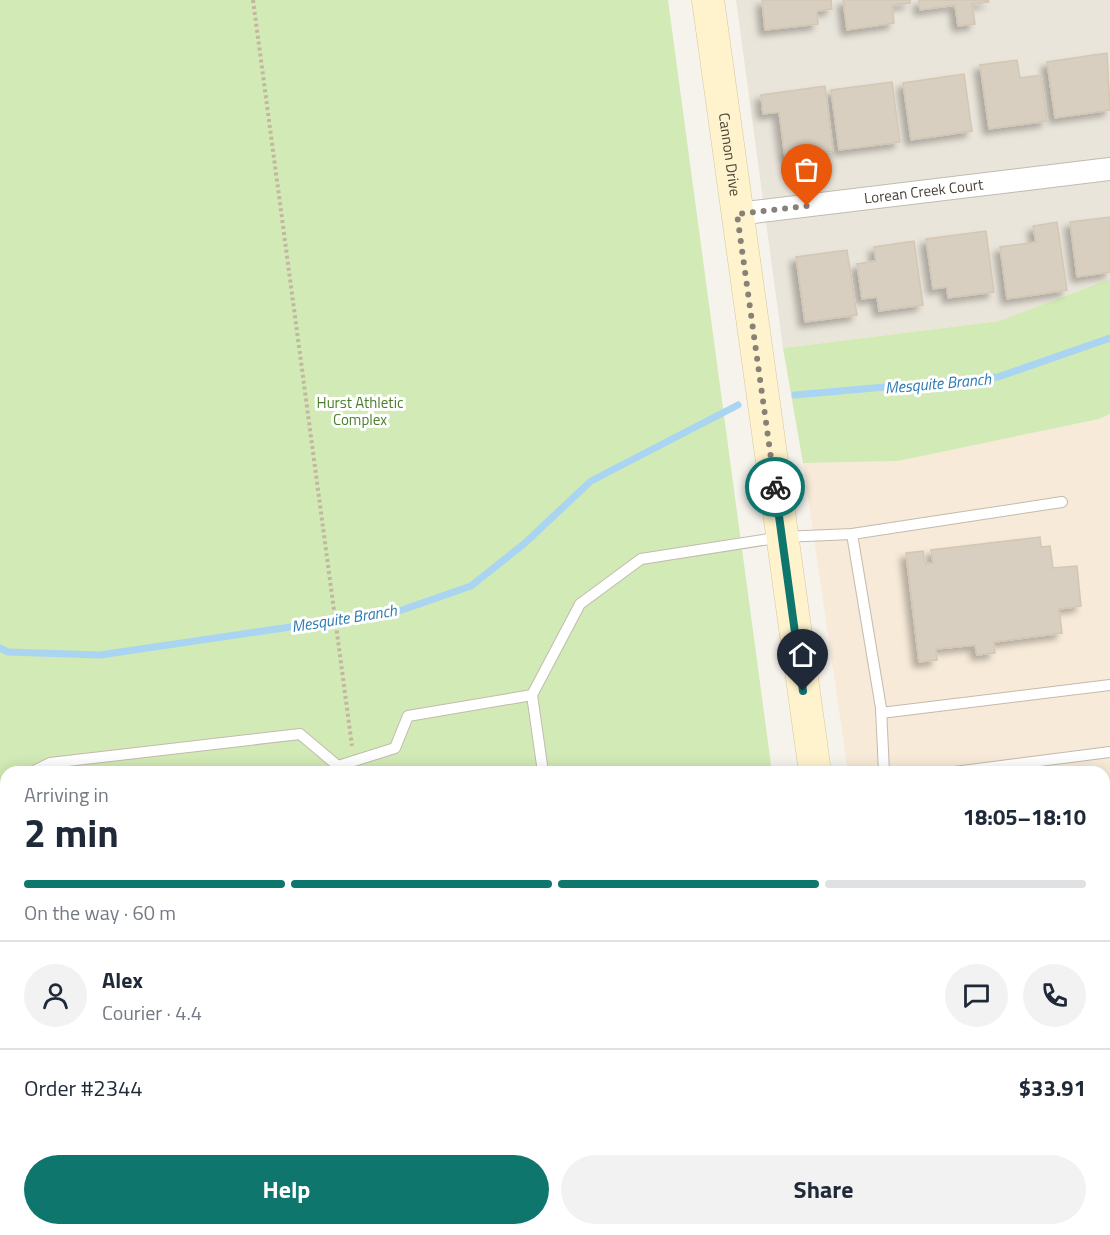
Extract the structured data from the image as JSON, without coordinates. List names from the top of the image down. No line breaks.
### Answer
{"streets":{"street":["Cannon Drive","Lorean Creek Court"]},"crossings":[["Cannon Drive","Lorean Creek Court"]],"water":["Mesquite Branch"],"parks":["Hurst Athletic Complex"],"page":{"heading":["2 min","Arriving in","18:05–18:10"],"panel":["Alex","Courier · 4.4","Order #2344","$33.91"],"bar":"On the way · 60 m","buttons":["Help","Share"]}}
